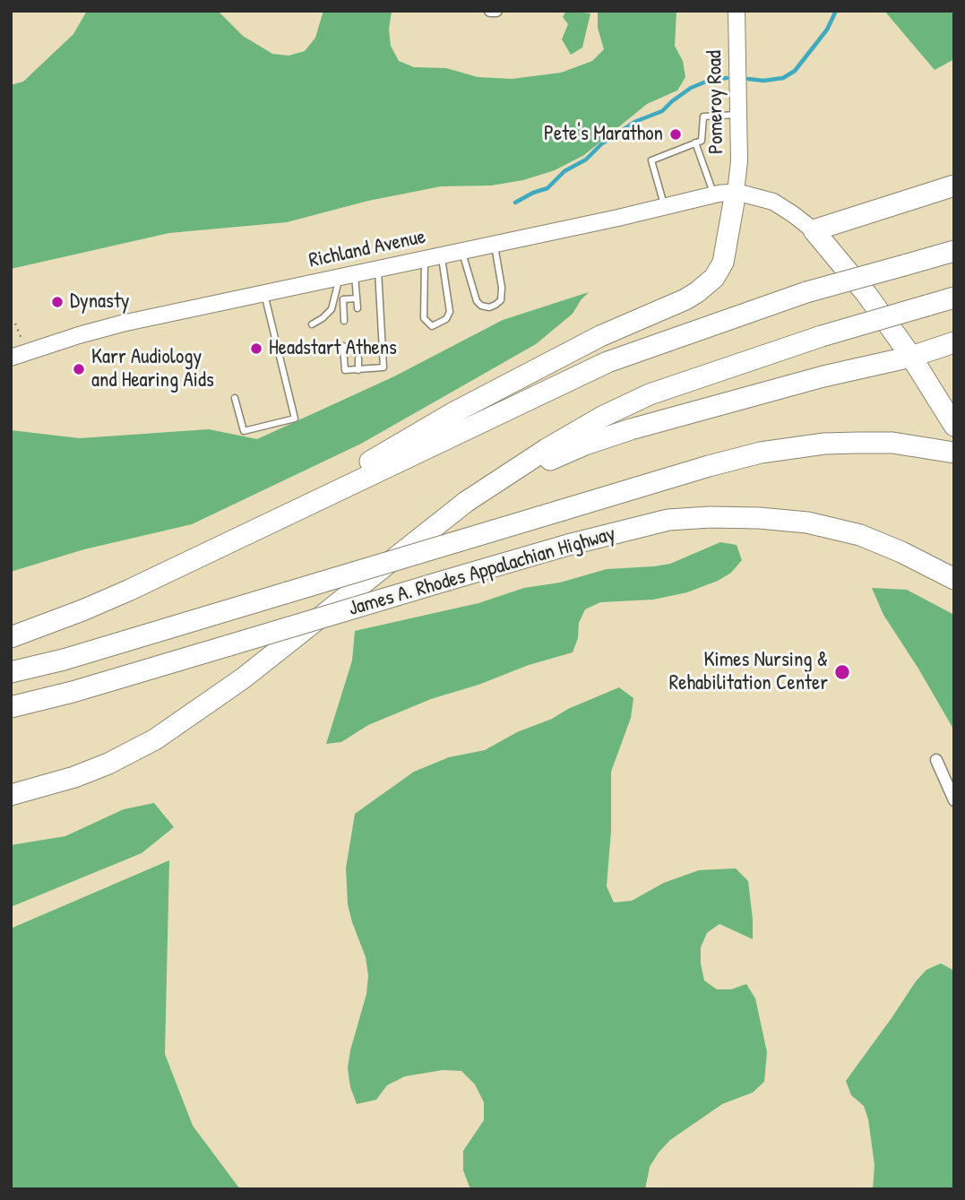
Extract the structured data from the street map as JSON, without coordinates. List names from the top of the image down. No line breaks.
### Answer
{"streets":{"highway":["James A. Rhodes Appalachian Highway"],"main road":["Pomeroy Road","Richland Avenue"]},"crossings":[["Pomeroy Road","Richland Avenue"]],"places":["Pete's Marathon","Dynasty","Headstart Athens","Karr Audiology and Hearing Aids","Kimes Nursing & Rehabilitation Center"]}
